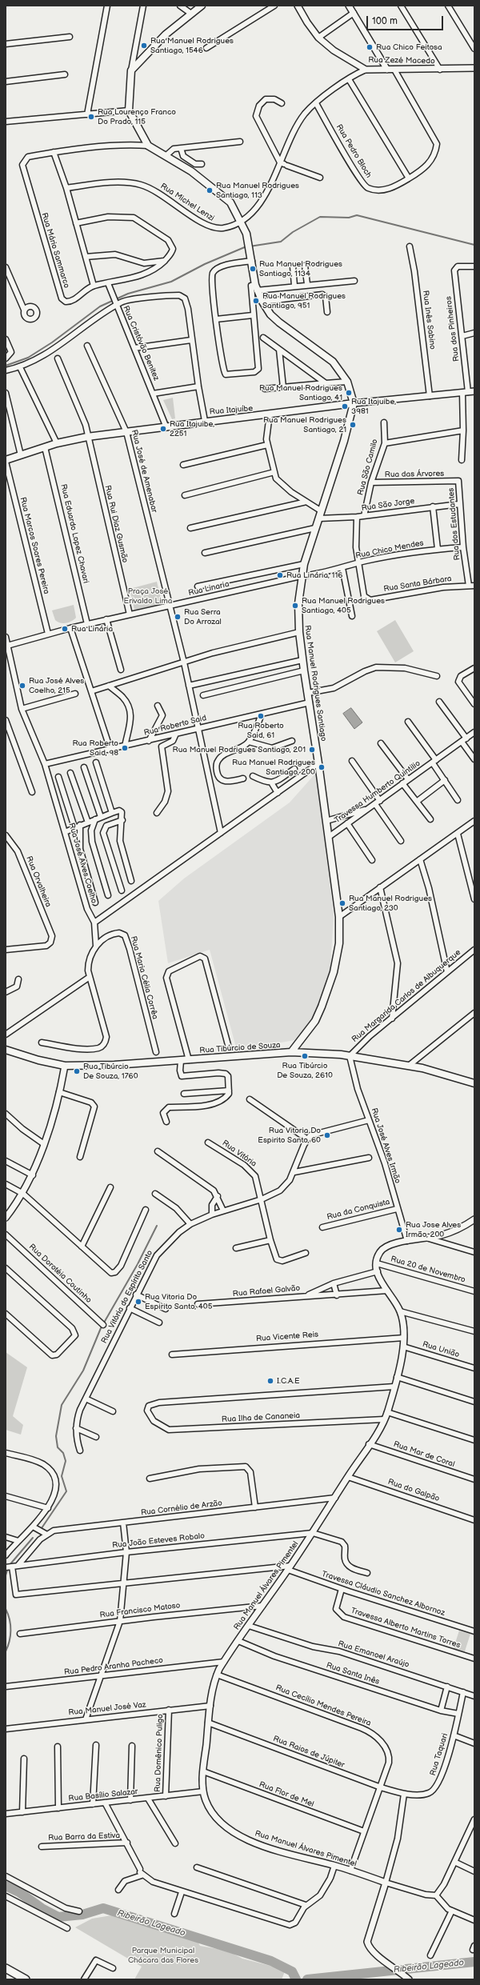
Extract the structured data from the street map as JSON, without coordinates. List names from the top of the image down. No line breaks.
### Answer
{"streets":{"main road":["Rua Itajuíbe","Rua Manuel Rodrigues Santiago","Rua Tibúrcio de Souza"],"street":["Rua Zezé Macedo","Rua Pedro Bloch","Rua Michel Lenzi","Rua Mário Sammarco","Rua Inês Sabino","Rua dos Pinheiros","Rua Cristóvão Benitez","Rua São Camilo","Rua José de Amenabar","Rua das Árvores","Rua São Jorge","Rua Rui Diaz Gusmão","Rua dos Estudantes","Rua Eduardo Lopez Chavari","Rua Marcos Soares Pereira","Rua Chico Mendes","Rua Santa Bárbara","Rua Linaria","Rua Roberto Said","Travessa Humberto Quintilio","Rua José Alves Coelho","Rua Orvalheira","Rua Maria Célia Corrêa","Rua Margarida Carlos de Albuquerque","Rua José Alves Irmão","Rua Vitória","Rua da Conquista","Rua 20 de Novembro","Rua Dorotéia Coutinho","Rua Rafael Galvão","Rua Vitória do Espírito Santo","Rua Vicente Reis","Rua União","Rua Ilha de Cananeia","Rua Mar de Coral","Rua do Galpão","Rua Cornélio de Arzão","Rua João Esteves Robalo","Rua Manuel Álvares Pimentel","Travessa Cláudio Sanchez Albornoz","Rua Francisco Matoso","Travessa Alberto Martins Torres","Rua Emanoel Araújo","Rua Pedro Aranha Pacheco","Rua Santa Inês","Rua Cecílio Mendes Pereira","Rua Manuel José Vaz","Rua Raios de Júpiter","Rua Domênico Puligo","Rua Taquari","Rua Flor de Mel","Rua Basílio Salazar","Rua Barra da Estiva"]},"crossings":[["Rua Zezé Macedo","Rua Pedro Bloch"],["Rua Inês Sabino","Rua Itajuíbe"],["Rua dos Pinheiros","Rua Itajuíbe"],["Rua Cristóvão Benitez","Rua Itajuíbe"],["Rua Itajuíbe","Rua José de Amenabar"],["Rua Itajuíbe","Rua Rui Diaz Gusmão"],["Rua Itajuíbe","Rua Eduardo Lopez Chavari"],["Rua Itajuíbe","Rua Marcos Soares Pereira"],["Rua Itajuíbe","Rua Manuel Rodrigues Santiago"],["Rua São Camilo","Rua das Árvores"],["Rua São Camilo","Rua São Jorge"],["Rua José de Amenabar","Rua Linaria"],["Rua José de Amenabar","Rua Roberto Said"],["Rua das Árvores","Rua dos Estudantes"],["Rua São Jorge","Rua dos Estudantes"],["Rua São Jorge","Rua Manuel Rodrigues Santiago"],["Rua Rui Diaz Gusmão","Rua Linaria"],["Rua dos Estudantes","Rua Chico Mendes"],["Rua dos Estudantes","Rua Santa Bárbara"],["Rua Eduardo Lopez Chavari","Rua Linaria"],["Rua Marcos Soares Pereira","Rua Linaria"],["Rua Chico Mendes","Rua Santa Bárbara"],["Rua Chico Mendes","Rua Linaria"],["Rua Chico Mendes","Rua Manuel Rodrigues Santiago"],["Rua Linaria","Rua Manuel Rodrigues Santiago"],["Rua Linaria","Rua José Alves Coelho"],["Rua Manuel Rodrigues Santiago","Rua Roberto Said"],["Rua Manuel Rodrigues Santiago","Travessa Humberto Quintilio"],["Rua Manuel Rodrigues Santiago","Rua Tibúrcio de Souza"],["Rua Roberto Said","Rua José Alves Coelho"],["Rua Margarida Carlos de Albuquerque","Rua Tibúrcio de Souza"],["Rua Margarida Carlos de Albuquerque","Rua José Alves Irmão"],["Rua Tibúrcio de Souza","Rua José Alves Irmão"],["Rua José Alves Irmão","Rua da Conquista"],["Rua Vitória","Rua Vitória do Espírito Santo"],["Rua 20 de Novembro","Rua Manuel Álvares Pimentel"],["Rua Rafael Galvão","Rua Manuel Álvares Pimentel"],["Rua Vicente Reis","Rua Manuel Álvares Pimentel"],["Rua União","Rua Manuel Álvares Pimentel"],["Rua Ilha de Cananeia","Rua Manuel Álvares Pimentel"],["Rua Mar de Coral","Rua Manuel Álvares Pimentel"],["Rua do Galpão","Rua Manuel Álvares Pimentel"],["Rua Cornélio de Arzão","Rua Manuel Álvares Pimentel"],["Rua João Esteves Robalo","Rua Manuel Álvares Pimentel"],["Rua Manuel Álvares Pimentel","Travessa Cláudio Sanchez Albornoz"],["Rua Manuel Álvares Pimentel","Rua Francisco Matoso"],["Rua Manuel Álvares Pimentel","Rua Emanoel Araújo"],["Rua Manuel Álvares Pimentel","Rua Pedro Aranha Pacheco"],["Rua Manuel Álvares Pimentel","Rua Santa Inês"],["Rua Manuel Álvares Pimentel","Rua Cecílio Mendes Pereira"],["Rua Manuel Álvares Pimentel","Rua Manuel José Vaz"],["Rua Manuel Álvares Pimentel","Rua Raios de Júpiter"],["Rua Manuel Álvares Pimentel","Rua Flor de Mel"],["Rua Manuel Álvares Pimentel","Rua Basílio Salazar"],["Travessa Cláudio Sanchez Albornoz","Travessa Alberto Martins Torres"],["Rua Emanoel Araújo","Rua Taquari"],["Rua Santa Inês","Rua Taquari"],["Rua Cecílio Mendes Pereira","Rua Raios de Júpiter"],["Rua Cecílio Mendes Pereira","Rua Flor de Mel"],["Rua Manuel José Vaz","Rua Domênico Puligo"],["Rua Raios de Júpiter","Rua Taquari"],["Rua Domênico Puligo","Rua Basílio Salazar"]],"water":["Ribeirão Lageado"],"parks":["Praça José Erivaldo Lima","Parque Municipal Chácara das Flores"],"places":["Rua Manuel Rodrigues Santiago, 1546","Rua Chico Feitosa","Rua Lourenço Franco Do Prado, 115","Rua Manuel Rodrigues Santiago, 113","Rua Manuel Rodrigues Santiago, 1134","Rua Manuel Rodrigues Santiago, 951","Rua Manuel Rodrigues Santiago, 41","Rua Itajuibe, 3981","Rua Manuel Rodrigues Santiago, 21","Rua Itajuibe, 2251","Rua Linária, 116","Rua Manuel Rodrigues Santiago, 405","Rua Serra Do Arrozal","Rua Linária","Rua José Alves Coelho, 215","Rua Roberto Said, 61","Rua Roberto Said, 98","Rua Manuel Rodrigues Santiago, 201","Rua Manuel Rodrigues Santiago, 200","Rua Manuel Rodrigues Santiago, 230","Rua Tibúrcio De Souza, 2610","Rua Tibúrcio De Souza, 1760","Rua Vitoria Do Espirito Santo, 60","Rua Jose Alves Irmão, 200","Rua Vitoria Do Espirito Santo, 405","I.C.A.E"],"scale_bar":"100 m"}
